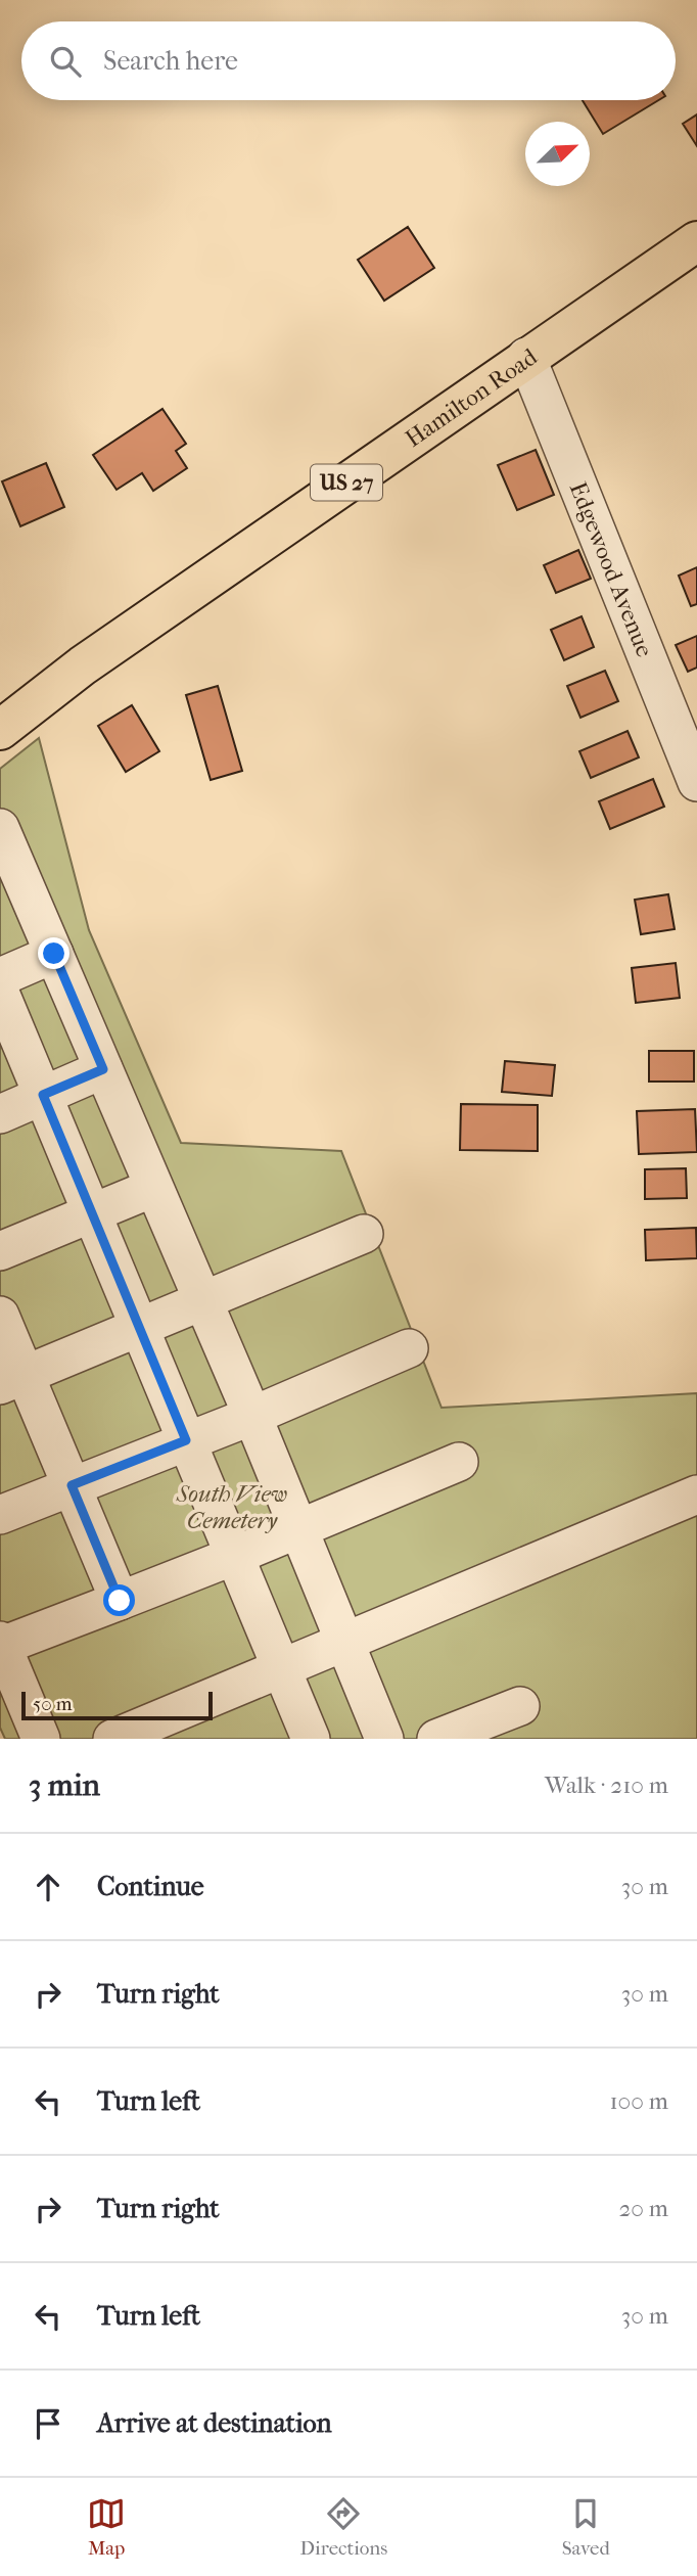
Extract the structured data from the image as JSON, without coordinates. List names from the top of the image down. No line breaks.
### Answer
{"streets":{"highway":["Hamilton Road","US 27"],"street":["Edgewood Avenue"]},"crossings":[["Hamilton Road","Edgewood Avenue"]],"parks":["South View Cemetery"],"scale_bar":"50 m","north":"top right","page":{"search":"Search here","scale":"50 m","heading":["3 min","Walk · 210 m"],"list":[["Continue","30 m"],["Turn right","30 m"],["Turn left","100 m"],["Turn right","20 m"],["Turn left","30 m"],"Arrive at destination"],"nav":["Map","Directions","Saved"]}}
